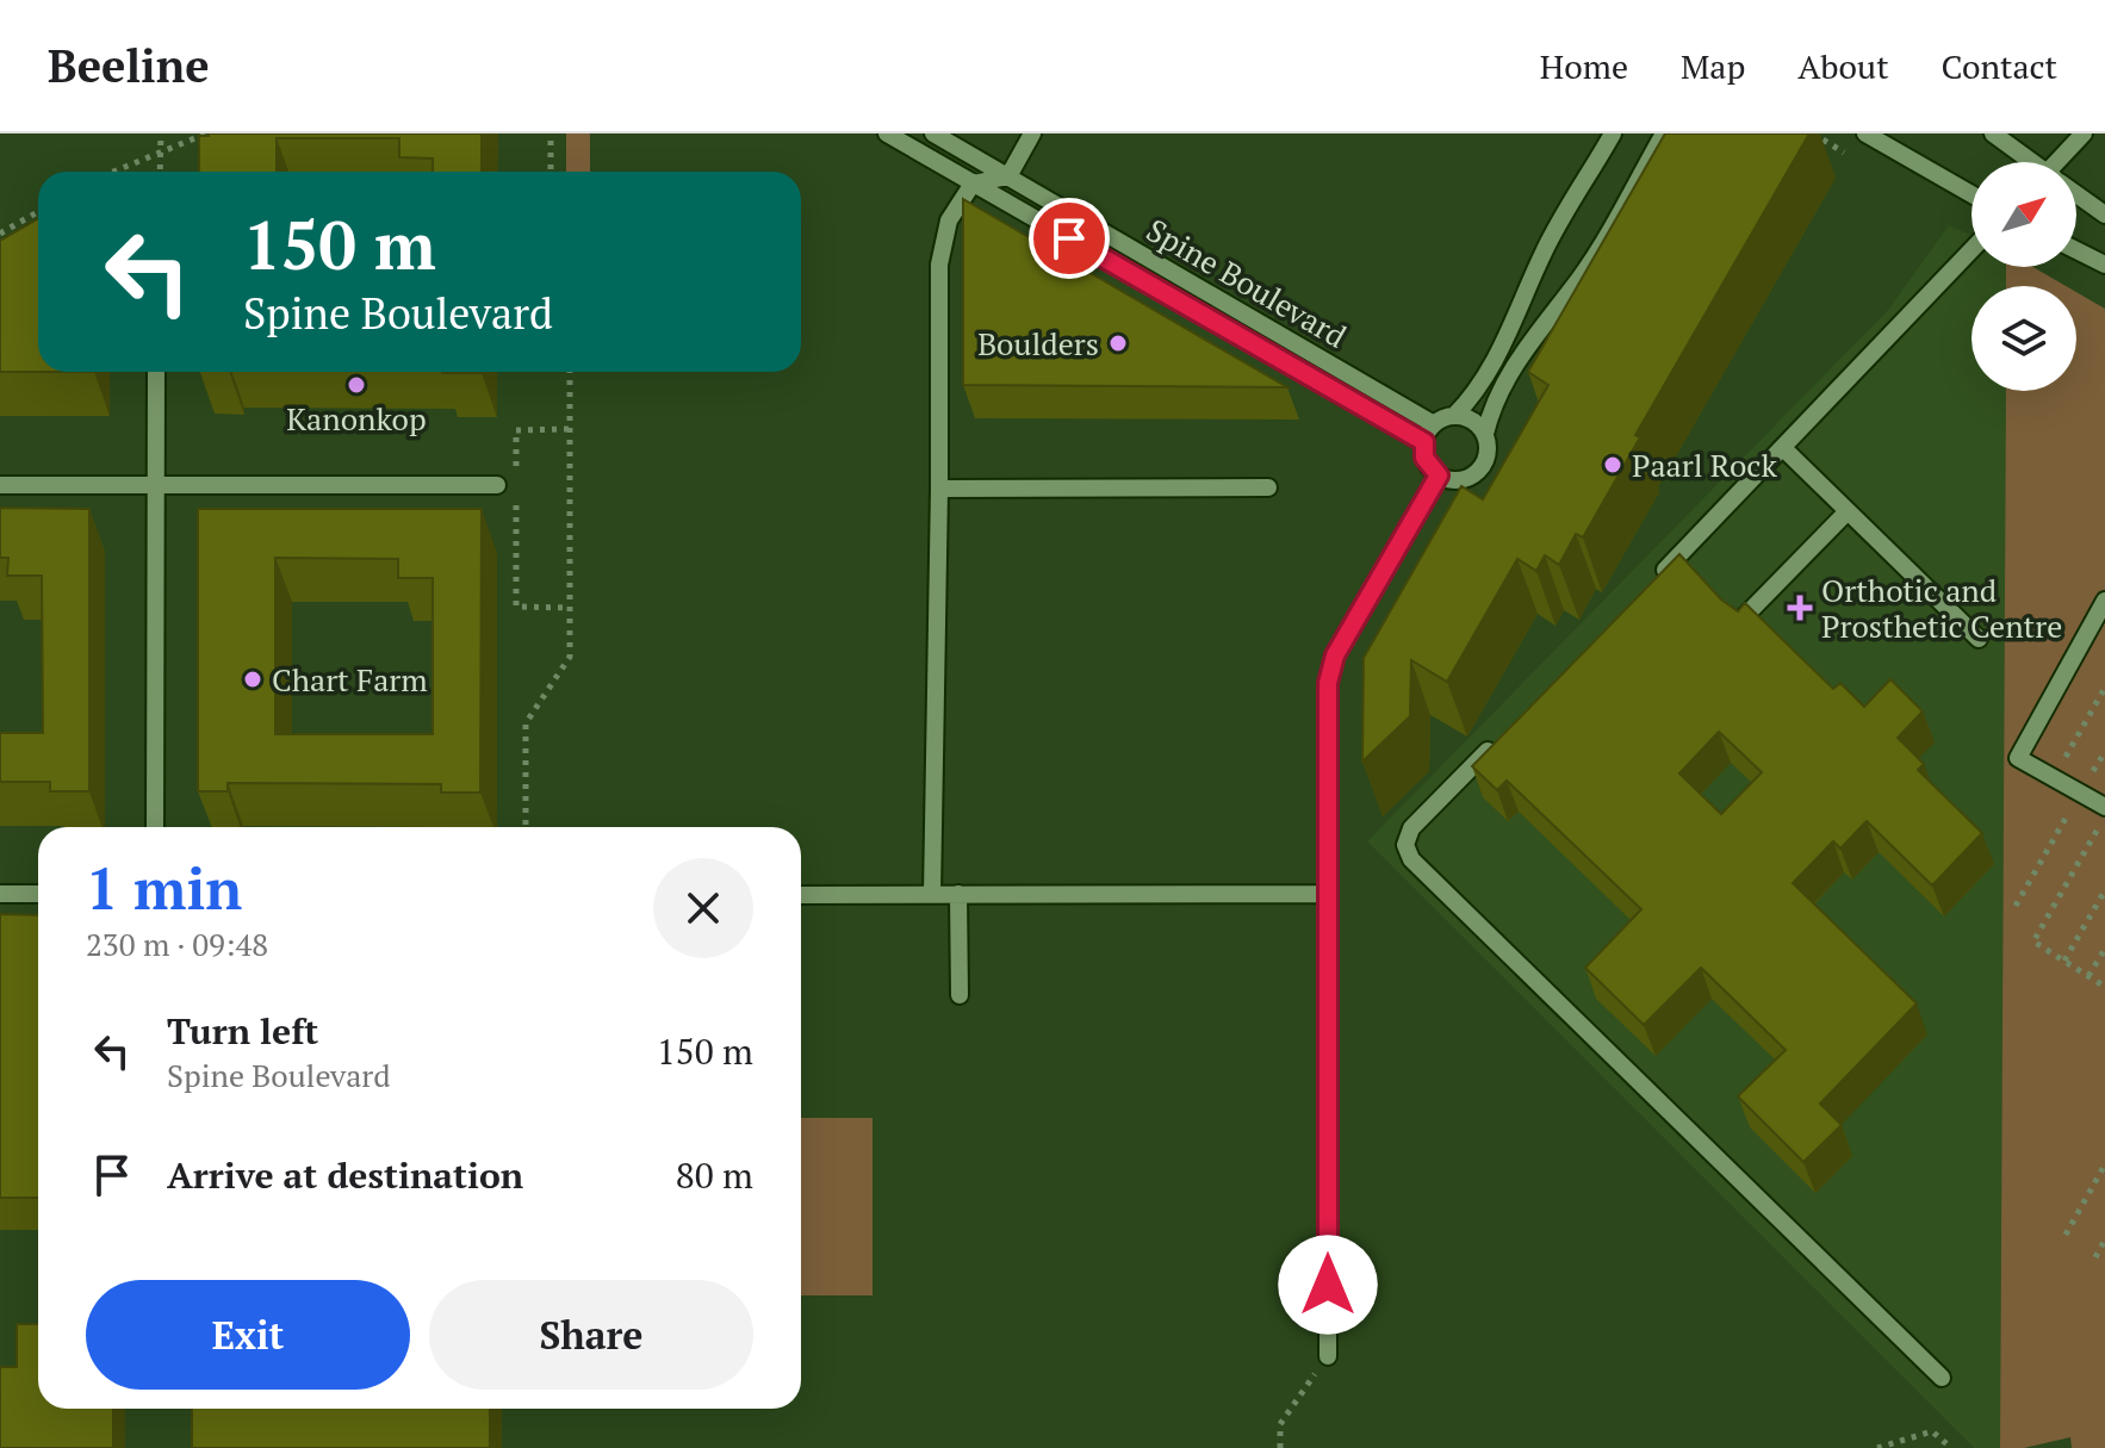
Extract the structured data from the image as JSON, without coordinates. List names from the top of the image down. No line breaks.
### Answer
{"streets":{"street":["Spine Boulevard"]},"places":{"other":["Boulders","Kanonkop","Paarl Rock","Chart Farm"],"health":["Orthotic and Prosthetic Centre"]},"north":"top right","page":{"header":"Beeline","nav":["Home","Map","About","Contact"],"turn":["150 m","Spine Boulevard"],"heading":["1 min","230 m · 09:48"],"list":[{"name":"Turn left","note":"Spine Boulevard","value":"150 m"},{"name":"Arrive at destination","value":"80 m"}],"buttons":["Exit","Share"]}}
